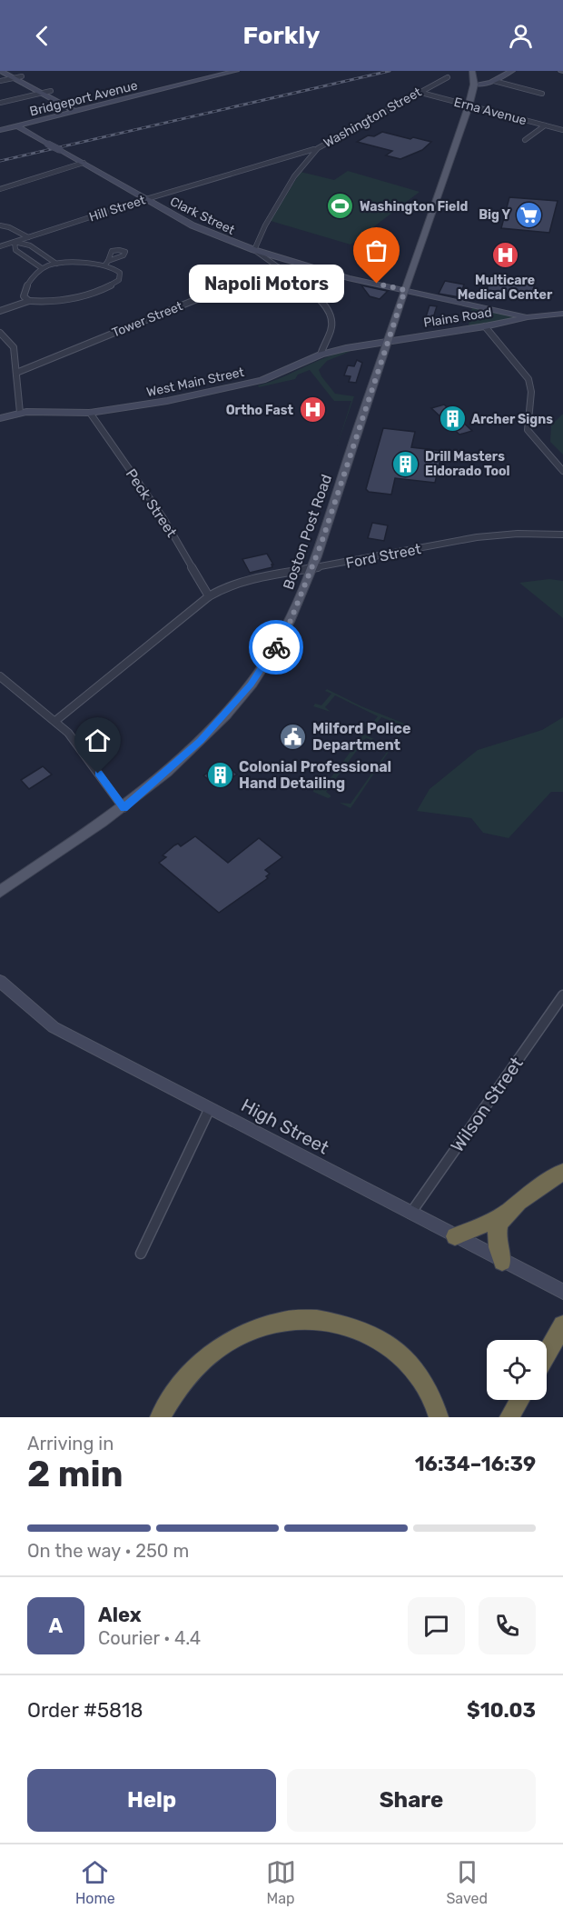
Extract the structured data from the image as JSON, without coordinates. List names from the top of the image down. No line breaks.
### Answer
{"streets":{"main road":["Bridgeport Avenue","Clark Street","Plains Road","West Main Street","Boston Post Road","High Street"],"street":["Erna Avenue","Washington Street","Hill Street","Tower Street","Peck Street","Ford Street","Wilson Street"]},"crossings":[["Bridgeport Avenue","Clark Street"],["Erna Avenue","Washington Street"],["Erna Avenue","Boston Post Road"],["Washington Street","Hill Street"],["Washington Street","Clark Street"],["Hill Street","Clark Street"],["Clark Street","Tower Street"],["Clark Street","West Main Street"],["Plains Road","West Main Street"],["Plains Road","Boston Post Road"],["West Main Street","Peck Street"],["West Main Street","Boston Post Road"],["Peck Street","Ford Street"],["Boston Post Road","Ford Street"],["Wilson Street","High Street"]],"places":{"sports":["Washington Field"],"supermarket":["Big Y"],"hospital":["Multicare Medical Center","Ortho Fast"],"other":["Napoli Motors"],"building":["Archer Signs","Drill Masters Eldorado Tool","Colonial Professional Hand Detailing"],"public building":["Milford Police Department"]},"page":{"header":"Forkly","bubble":"Napoli Motors","heading":["2 min","Arriving in","16:34–16:39"],"panel":["Alex","Courier · 4.4","Order #5818","$10.03"],"bar":"On the way · 250 m","round":"A","buttons":["Help","Share"],"tabs":["Home","Map","Saved"]}}
